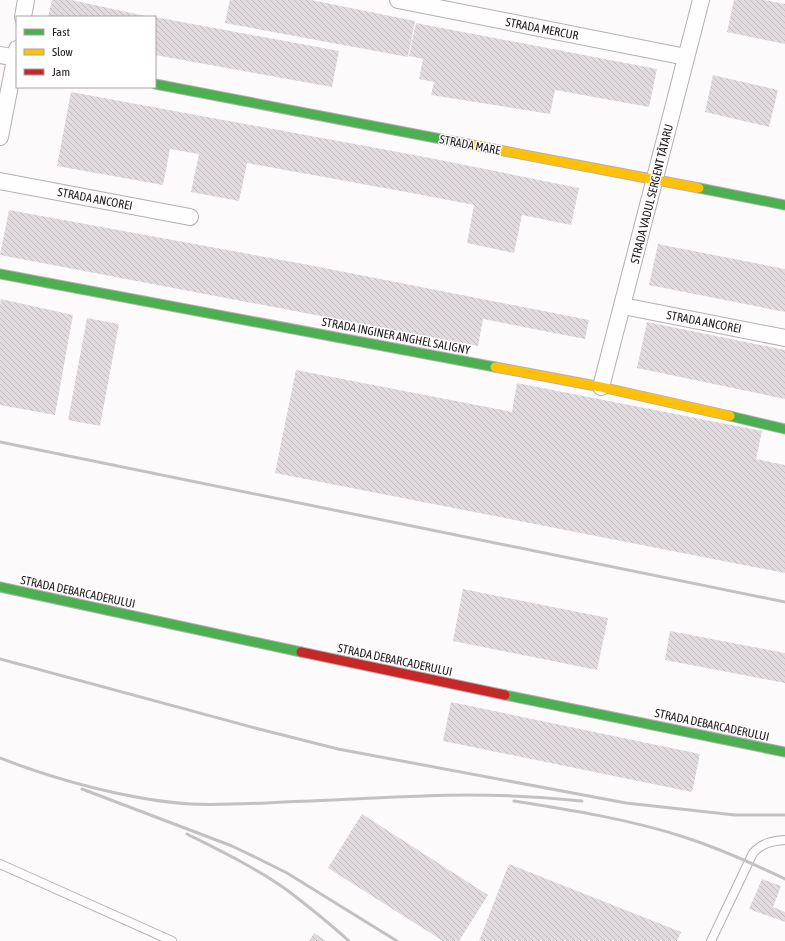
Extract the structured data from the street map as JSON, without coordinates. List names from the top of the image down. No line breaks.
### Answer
{"streets":{"street":["STRADA MERCUR","STRADA MARE","STRADA VADUL SERGENT TĂTARU","STRADA ANCOREI","STRADA INGINER ANGHEL SALIGNY","STRADA DEBARCADERULUI"]},"crossings":[["STRADA MERCUR","STRADA VADUL SERGENT TĂTARU"],["STRADA MARE","STRADA VADUL SERGENT TĂTARU"],["STRADA VADUL SERGENT TĂTARU","STRADA ANCOREI"],["STRADA VADUL SERGENT TĂTARU","STRADA INGINER ANGHEL SALIGNY"]],"legend":["Fast","Slow","Jam"]}
